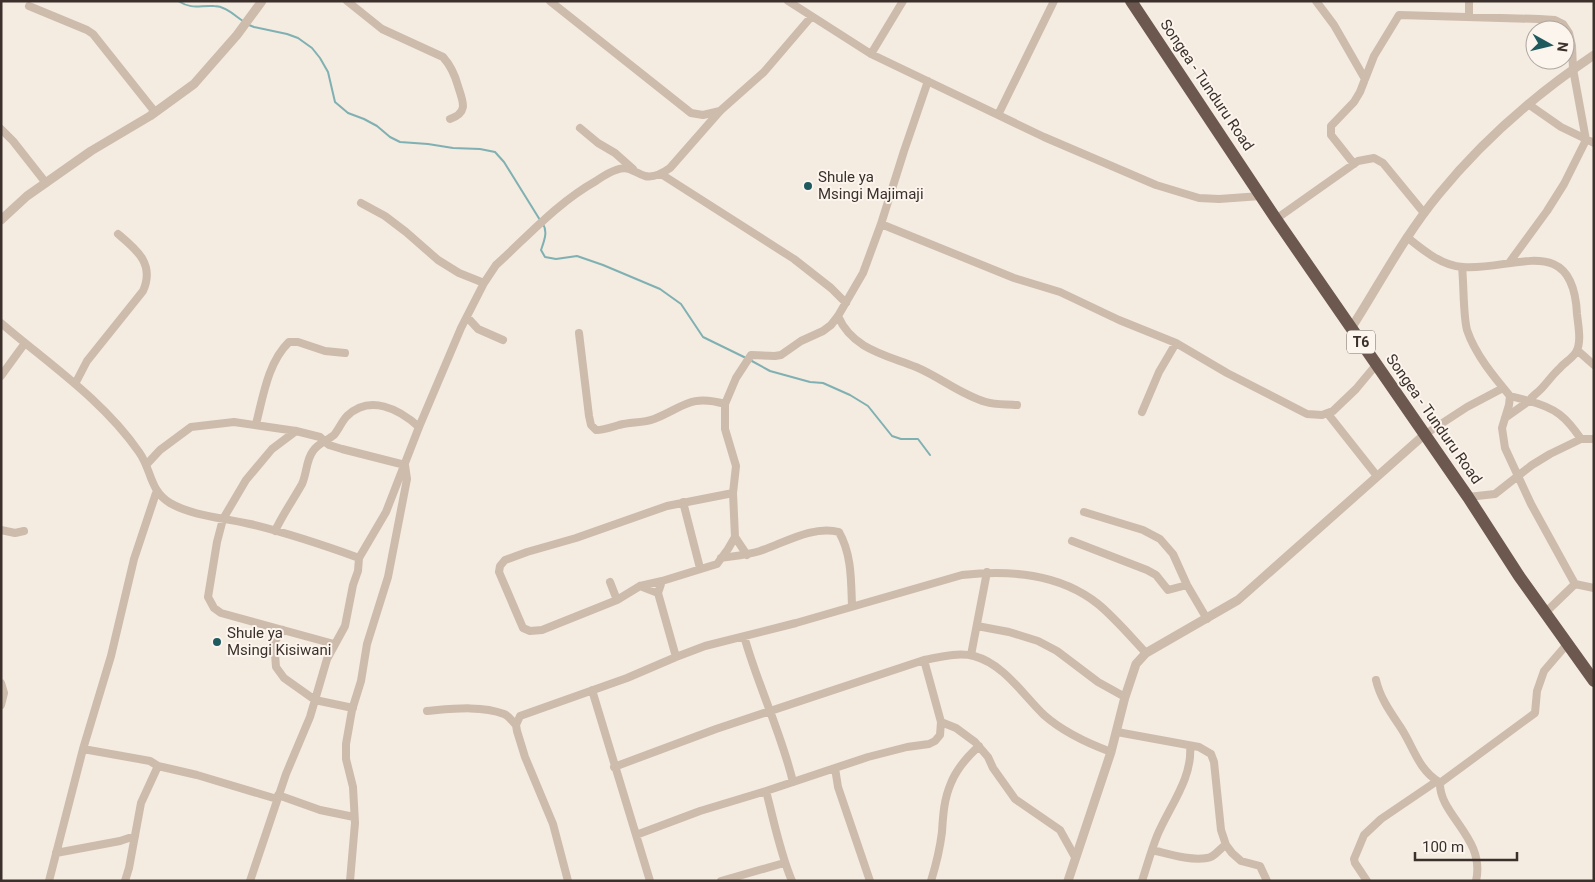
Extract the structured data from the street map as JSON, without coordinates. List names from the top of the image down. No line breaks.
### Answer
{"streets":{"highway":["Songea - Tunduru Road","T6"]},"places":["Shule ya Msingi Majimaji","Shule ya Msingi Kisiwani"],"scale_bar":"100 m","north":"right"}
